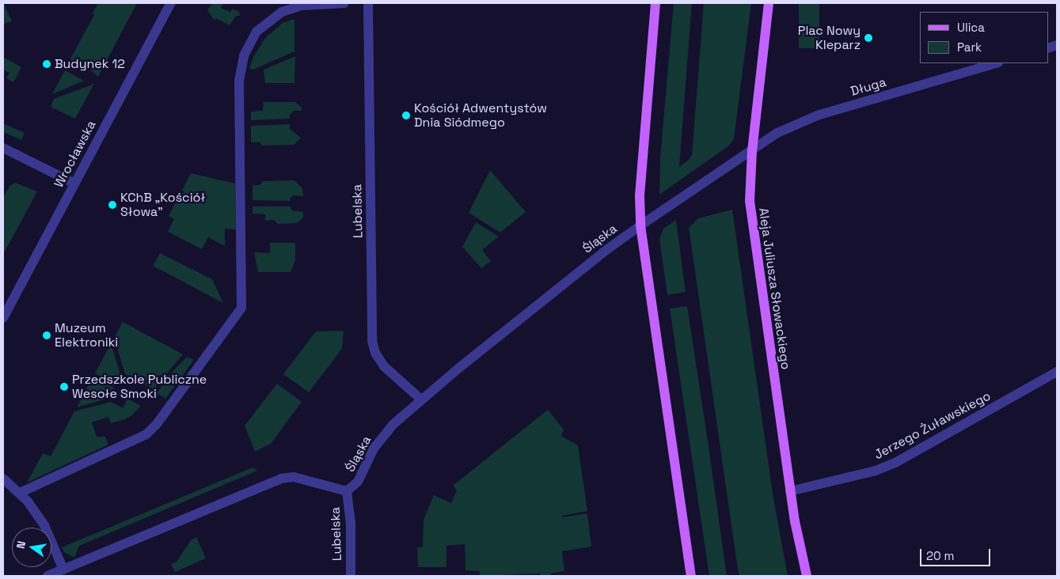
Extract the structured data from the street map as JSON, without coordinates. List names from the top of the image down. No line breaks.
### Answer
{"streets":{"main road":["Aleja Juliusza Słowackiego"],"street":["Długa","Wrocławska","Lubelska","Śląska","Jerzego Żuławskiego"]},"crossings":[["Długa","Śląska"],["Długa","Aleja Juliusza Słowackiego"],["Lubelska","Śląska"],["Aleja Juliusza Słowackiego","Jerzego Żuławskiego"]],"places":["Plac Nowy Kleparz","Budynek 12","Kościół Adwentystów Dnia Siódmego","KChB „Kościół Słowa”","Muzeum Elektroniki","Przedszkole Publiczne Wesołe Smoki"],"legend":["Ulica","Park"],"scale_bar":"20 m","north":"left"}
